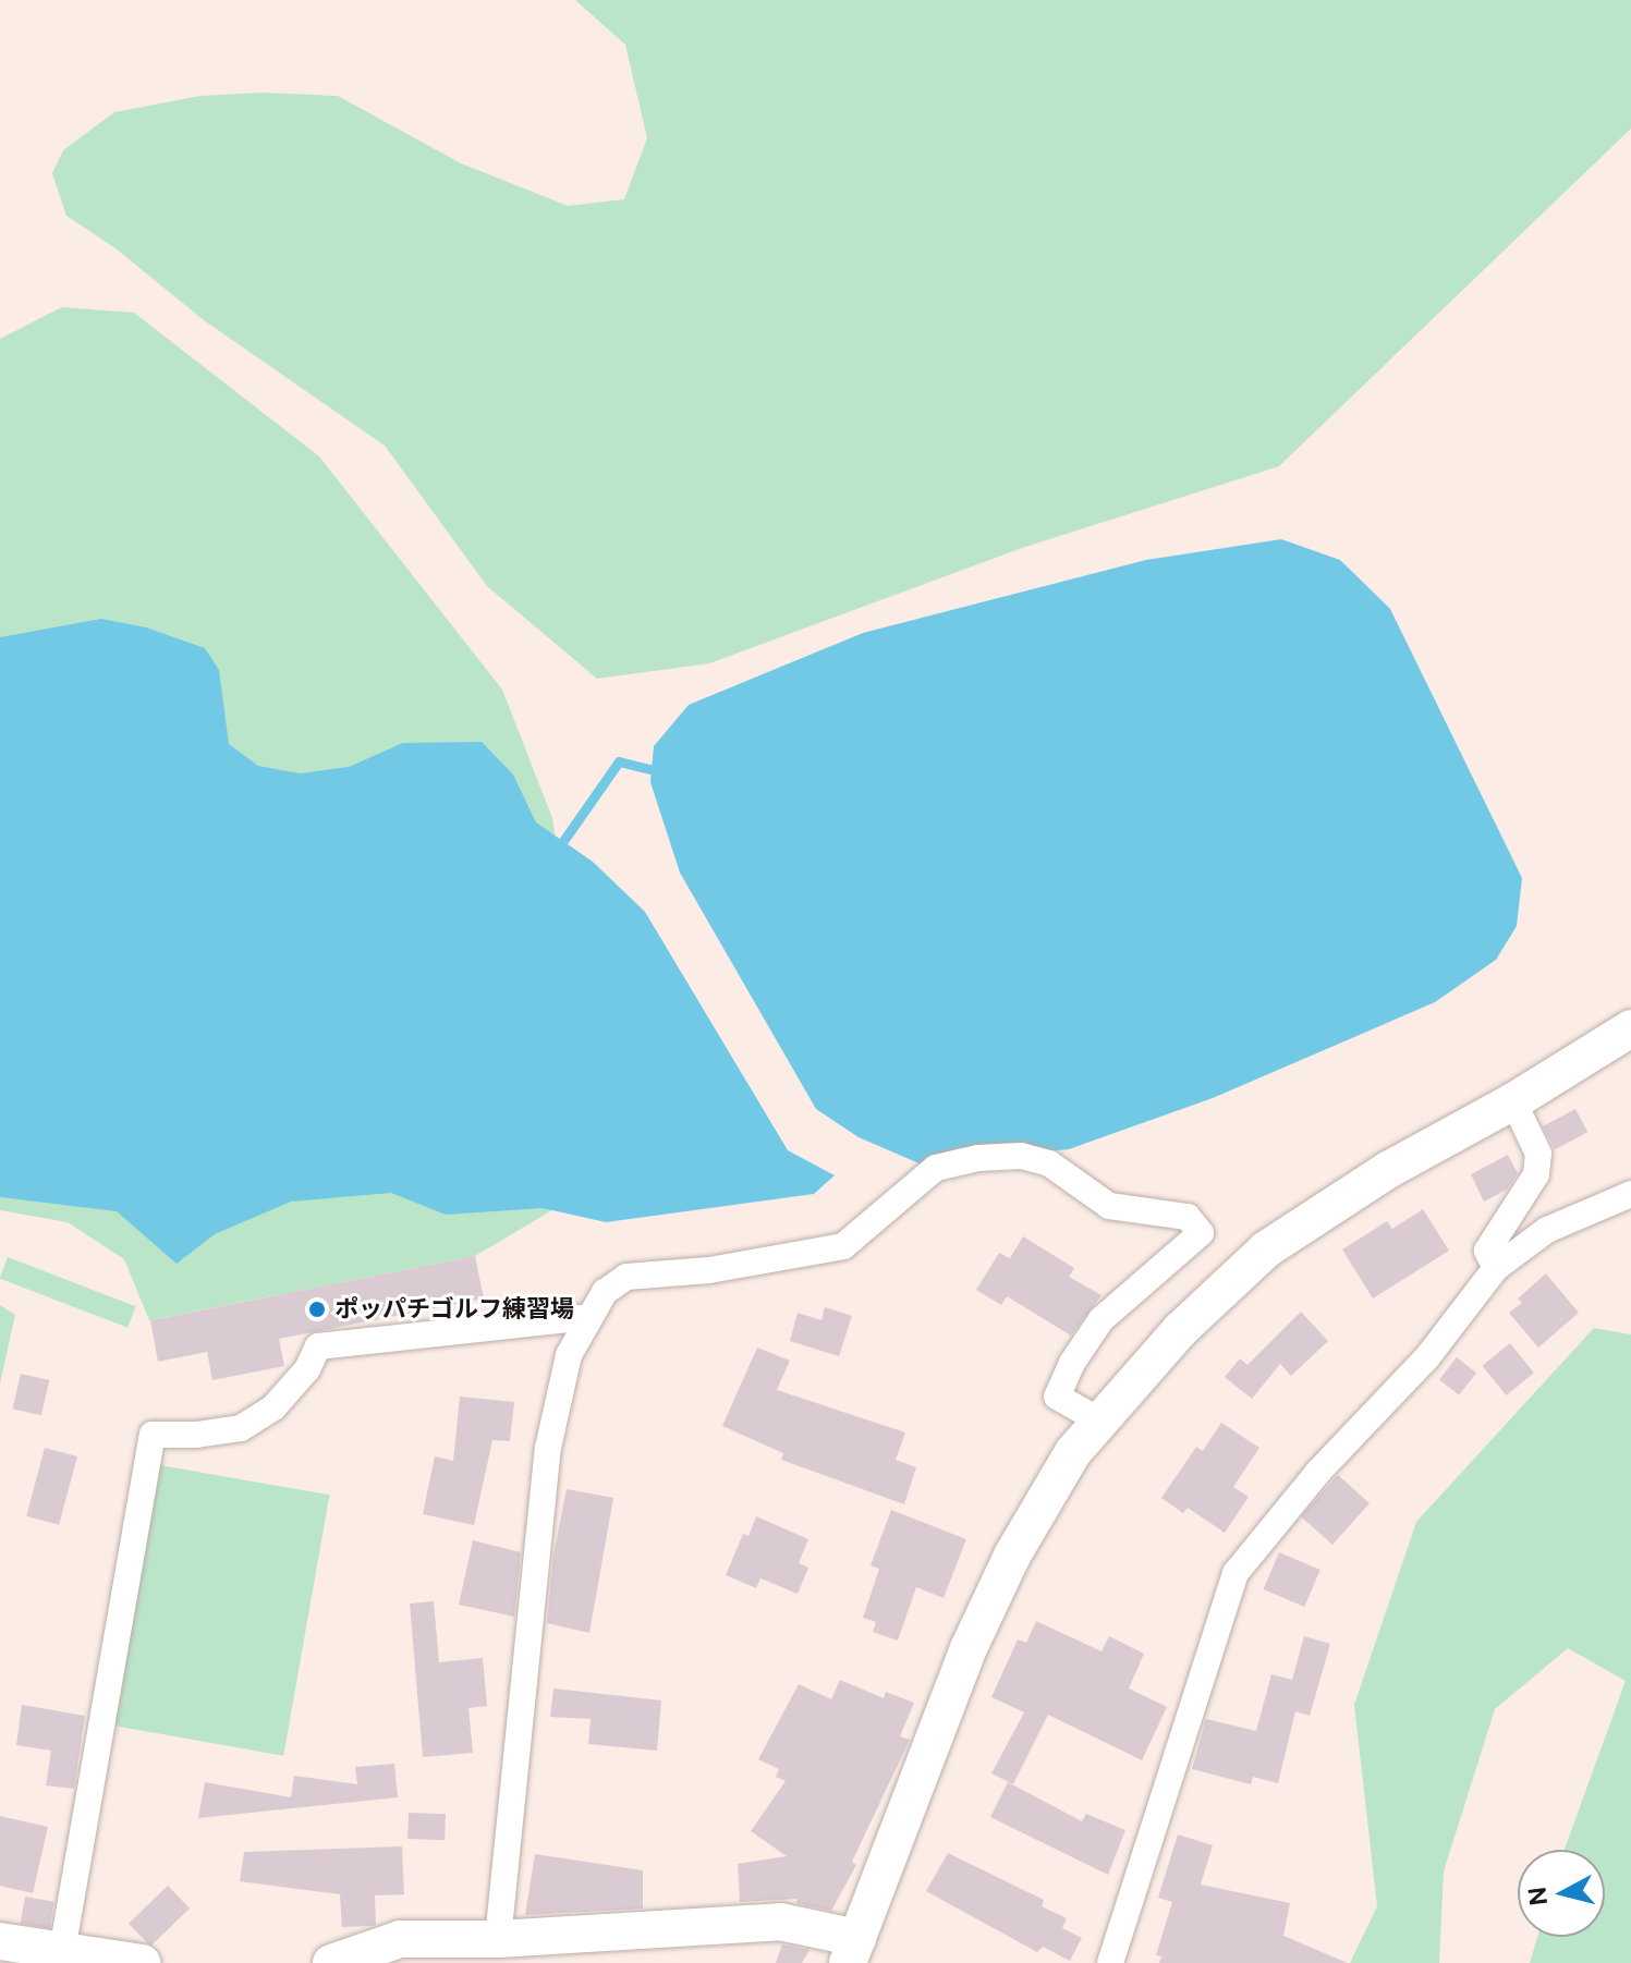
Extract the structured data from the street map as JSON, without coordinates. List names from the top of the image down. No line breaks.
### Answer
{"places":["ポッパチゴルフ練習場"],"north":"left"}
